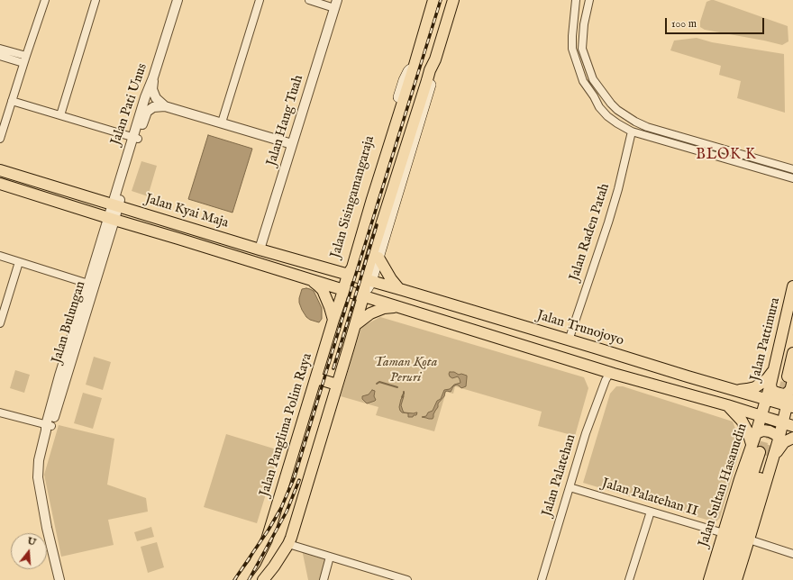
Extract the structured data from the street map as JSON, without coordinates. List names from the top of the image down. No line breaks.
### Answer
{"streets":{"main road":["Jalan Sisingamangaraja","Jalan Kyai Maja","Jalan Trunojoyo","Jalan Pattimura","Jalan Panglima Polim Raya","Jalan Sultan Hasanudin"],"street":["Jalan Pati Unus","Jalan Hang Tuah","Jalan Raden Patah","Jalan Bulungan","Jalan Palatehan","Jalan Palatehan II"]},"crossings":[["Jalan Pati Unus","Jalan Kyai Maja"],["Jalan Pati Unus","Jalan Bulungan"],["Jalan Hang Tuah","Jalan Kyai Maja"],["Jalan Sisingamangaraja","Jalan Kyai Maja"],["Jalan Sisingamangaraja","Jalan Panglima Polim Raya"],["Jalan Kyai Maja","Jalan Bulungan"],["Jalan Kyai Maja","Jalan Trunojoyo"],["Jalan Kyai Maja","Jalan Panglima Polim Raya"],["Jalan Raden Patah","Jalan Trunojoyo"],["Jalan Trunojoyo","Jalan Pattimura"],["Jalan Trunojoyo","Jalan Sultan Hasanudin"],["Jalan Pattimura","Jalan Sultan Hasanudin"],["Jalan Palatehan","Jalan Palatehan II"],["Jalan Sultan Hasanudin","Jalan Palatehan II"]],"districts":["BLOK K"],"parks":["Taman Kota Peruri"],"scale_bar":"100 m","north":"top"}
